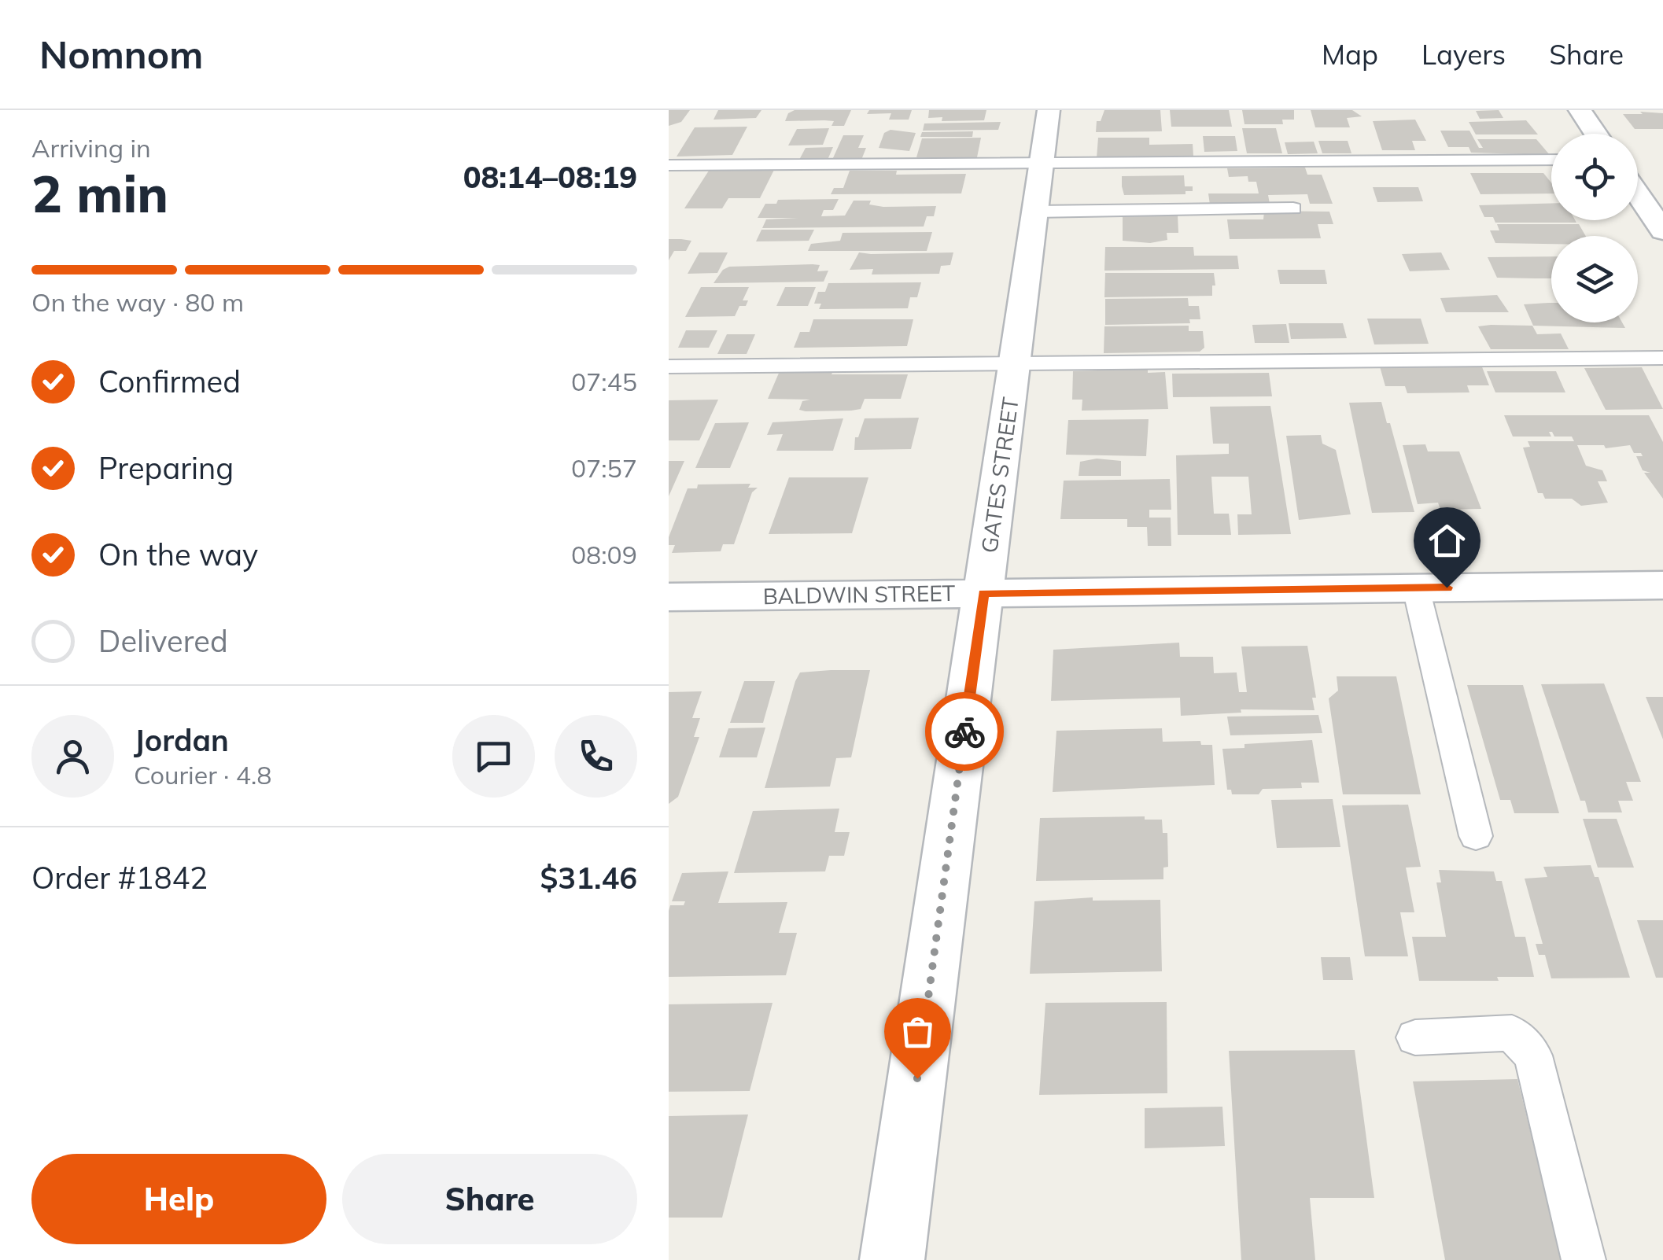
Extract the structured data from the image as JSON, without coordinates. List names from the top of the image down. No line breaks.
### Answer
{"streets":{"street":["GATES STREET","BALDWIN STREET"]},"crossings":[["GATES STREET","BALDWIN STREET"]],"page":{"header":"Nomnom","nav":["Map","Layers","Share"],"heading":["2 min","Arriving in","08:14–08:19"],"panel":["Jordan","Courier · 4.8","Order #1842","$31.46"],"bar":"On the way · 80 m","list":[["Confirmed","07:45"],["Preparing","07:57"],["On the way","08:09"],"Delivered"],"buttons":["Help","Share"]}}
